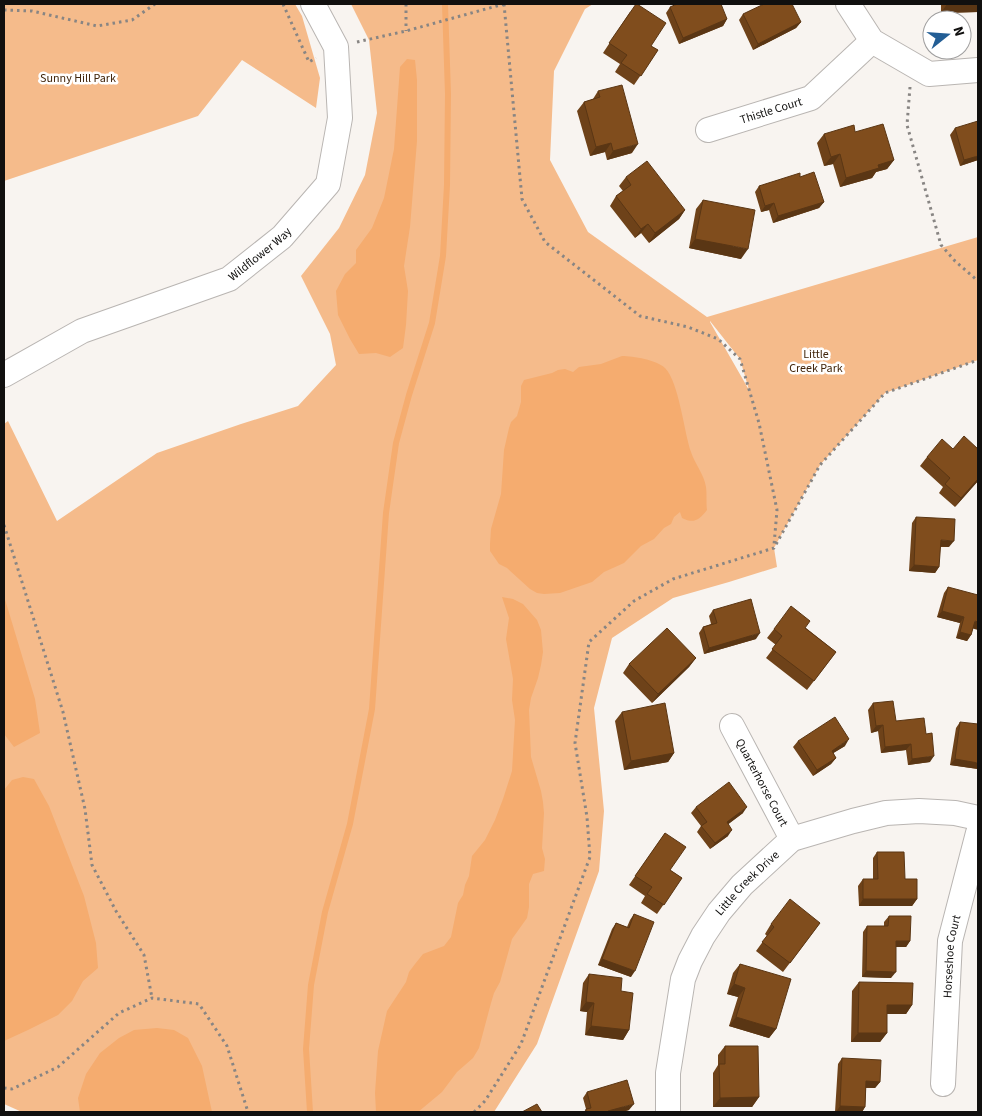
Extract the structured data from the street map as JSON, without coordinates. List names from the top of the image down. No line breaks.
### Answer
{"streets":{"street":["Thistle Court","Wildflower Way","Quarterhorse Court","Little Creek Drive","Horseshoe Court"]},"crossings":[["Quarterhorse Court","Little Creek Drive"]],"parks":["Sunny Hill Park","Little Creek Park"],"north":"right"}
